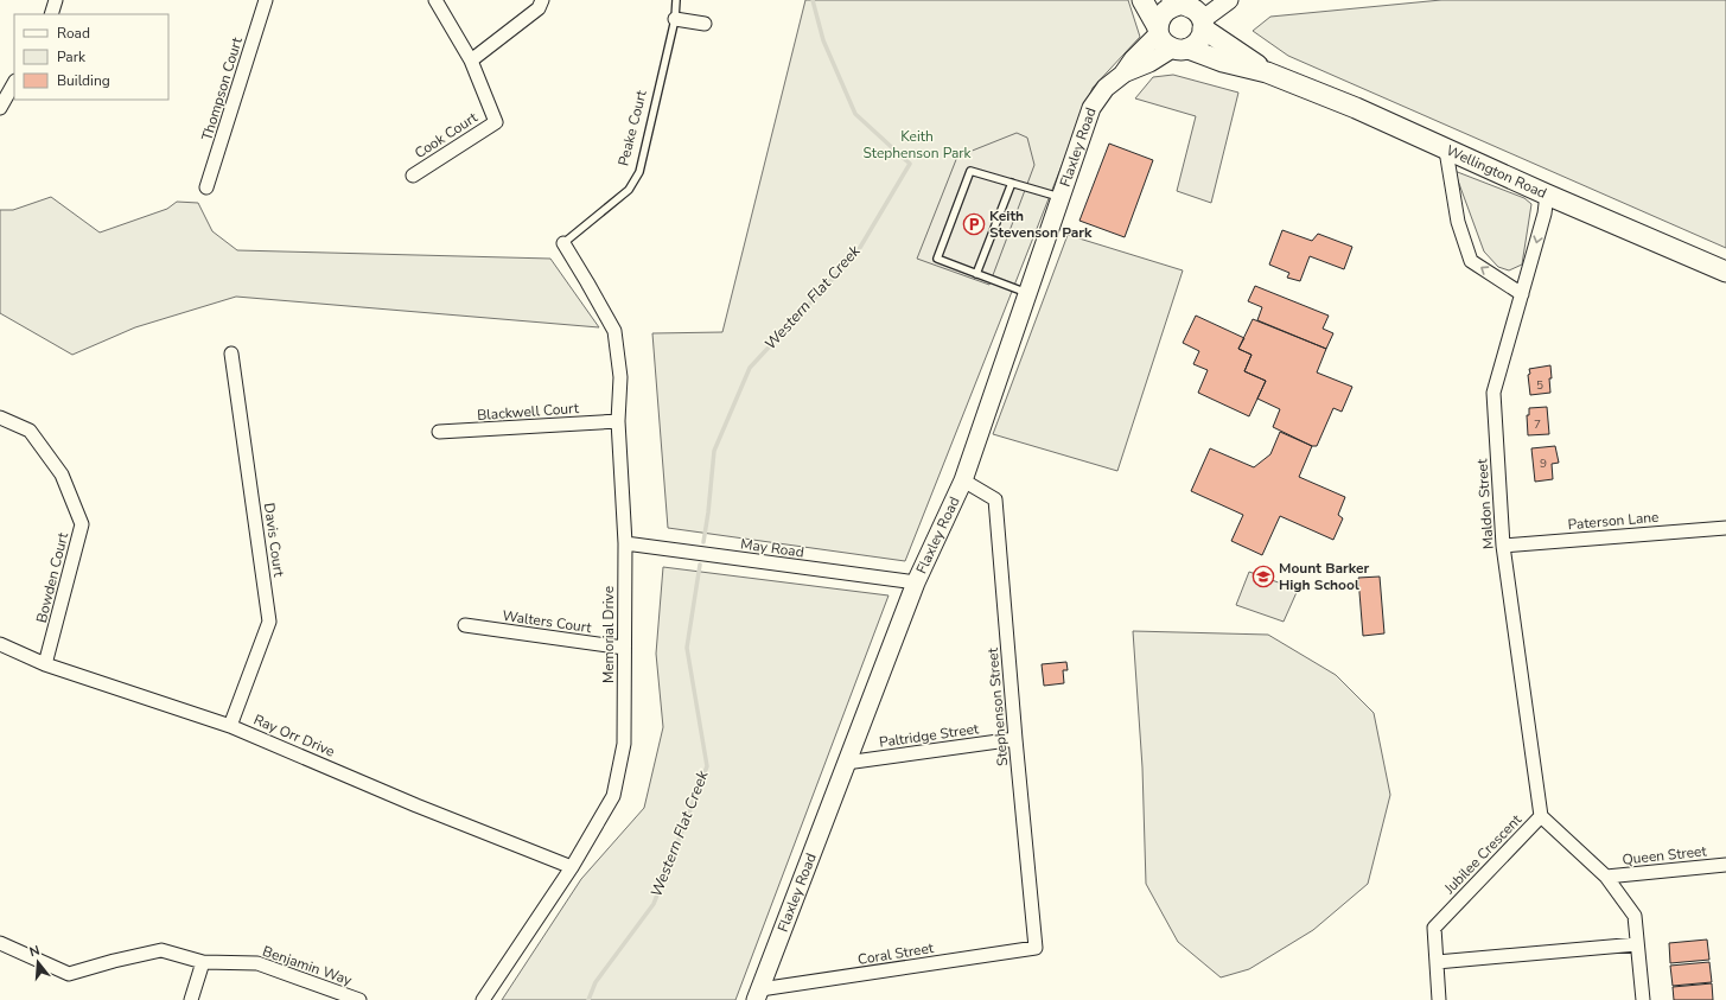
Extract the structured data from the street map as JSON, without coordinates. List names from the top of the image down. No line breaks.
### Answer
{"streets":{"main road":["Flaxley Road","Wellington Road"],"street":["Thompson Court","Cook Court","Blackwell Court","Maldon Street","Paterson Lane","Davis Court","May Road","Bowden Court","Walters Court","Memorial Drive","Stephenson Street","Ray Orr Drive","Paltridge Street","Jubilee Crescent","Queen Street","Coral Street","Benjamin Way"],"lane":["Peake Court"]},"crossings":[["Peake Court","Memorial Drive"],["Flaxley Road","Wellington Road"],["Flaxley Road","May Road"],["Flaxley Road","Stephenson Street"],["Flaxley Road","Paltridge Street"],["Flaxley Road","Coral Street"],["Wellington Road","Maldon Street"],["Blackwell Court","Memorial Drive"],["Maldon Street","Paterson Lane"],["Maldon Street","Jubilee Crescent"],["Davis Court","Ray Orr Drive"],["May Road","Memorial Drive"],["Bowden Court","Ray Orr Drive"],["Walters Court","Memorial Drive"],["Memorial Drive","Ray Orr Drive"],["Stephenson Street","Paltridge Street"],["Stephenson Street","Coral Street"],["Jubilee Crescent","Queen Street"]],"water":["Western Flat Creek"],"parks":["Keith Stephenson Park"],"places":{"parking":["Keith Stevenson Park"],"school or university":["Mount Barker High School"]},"house_numbers":["5","7","9"],"legend":["Road","Park","Building"],"north":"top"}
